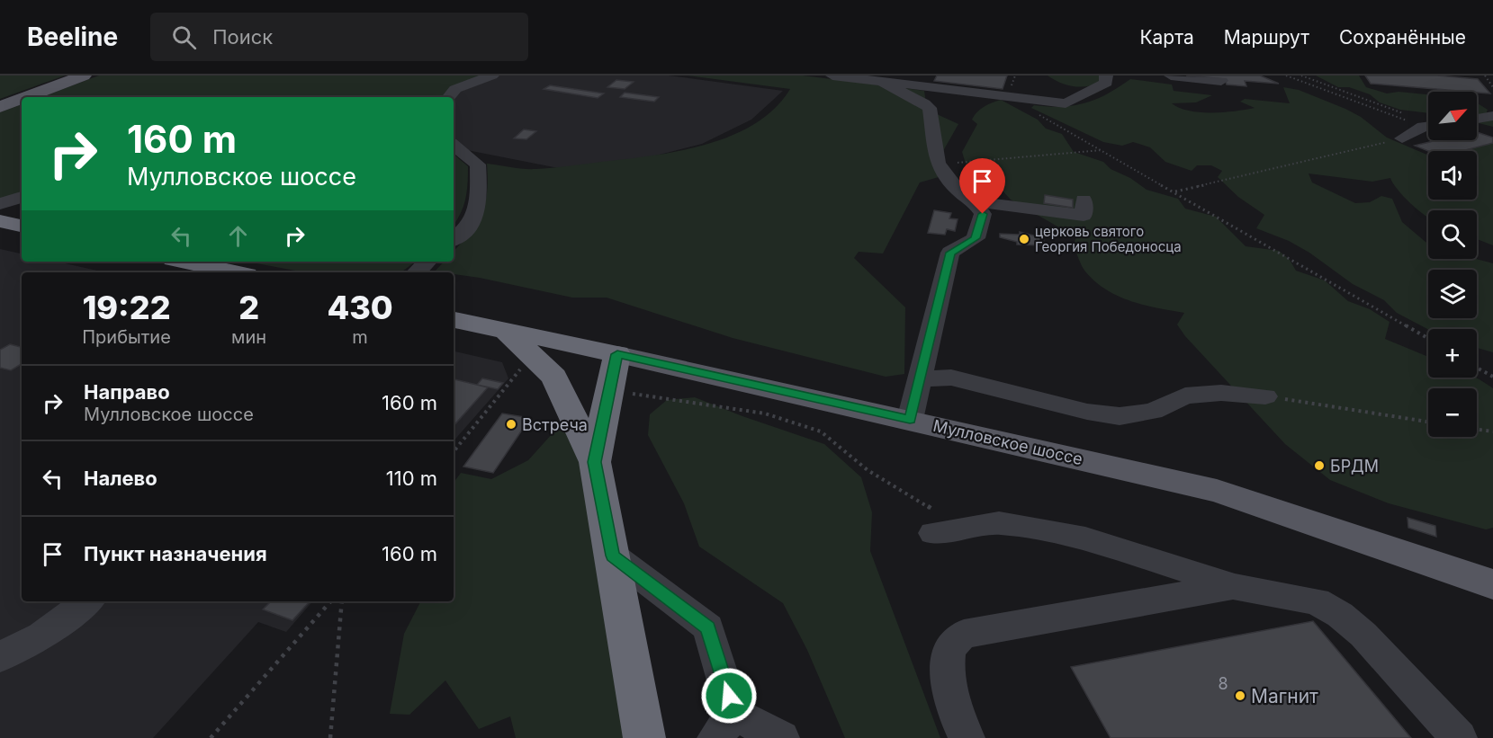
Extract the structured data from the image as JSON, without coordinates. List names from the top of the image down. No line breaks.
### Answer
{"streets":{"highway":["Мулловское шоссе"]},"places":["церковь святого Георгия Победоносца","Встреча","БРДМ","Магнит"],"house_numbers":["8"],"north":"top right","page":{"header":"Beeline","search":"Поиск","nav":["Карта","Маршрут","Сохранённые"],"map_buttons":["+","−"],"turn":["160 m","Мулловское шоссе"],"eta":["19:22","Прибытие","2","мин","430","m"],"list":[{"name":"Направо","note":"Мулловское шоссе","value":"160 m"},{"name":"Налево","value":"110 m"},{"name":"Пункт назначения","value":"160 m"}]}}
